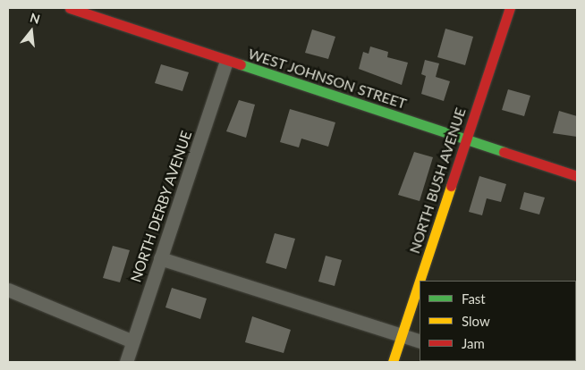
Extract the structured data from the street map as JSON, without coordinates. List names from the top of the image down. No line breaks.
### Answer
{"streets":{"street":["WEST JOHNSON STREET","NORTH BUSH AVENUE","NORTH DERBY AVENUE"]},"crossings":[["WEST JOHNSON STREET","NORTH BUSH AVENUE"],["WEST JOHNSON STREET","NORTH DERBY AVENUE"]],"legend":["Fast","Slow","Jam"],"north":"top"}
